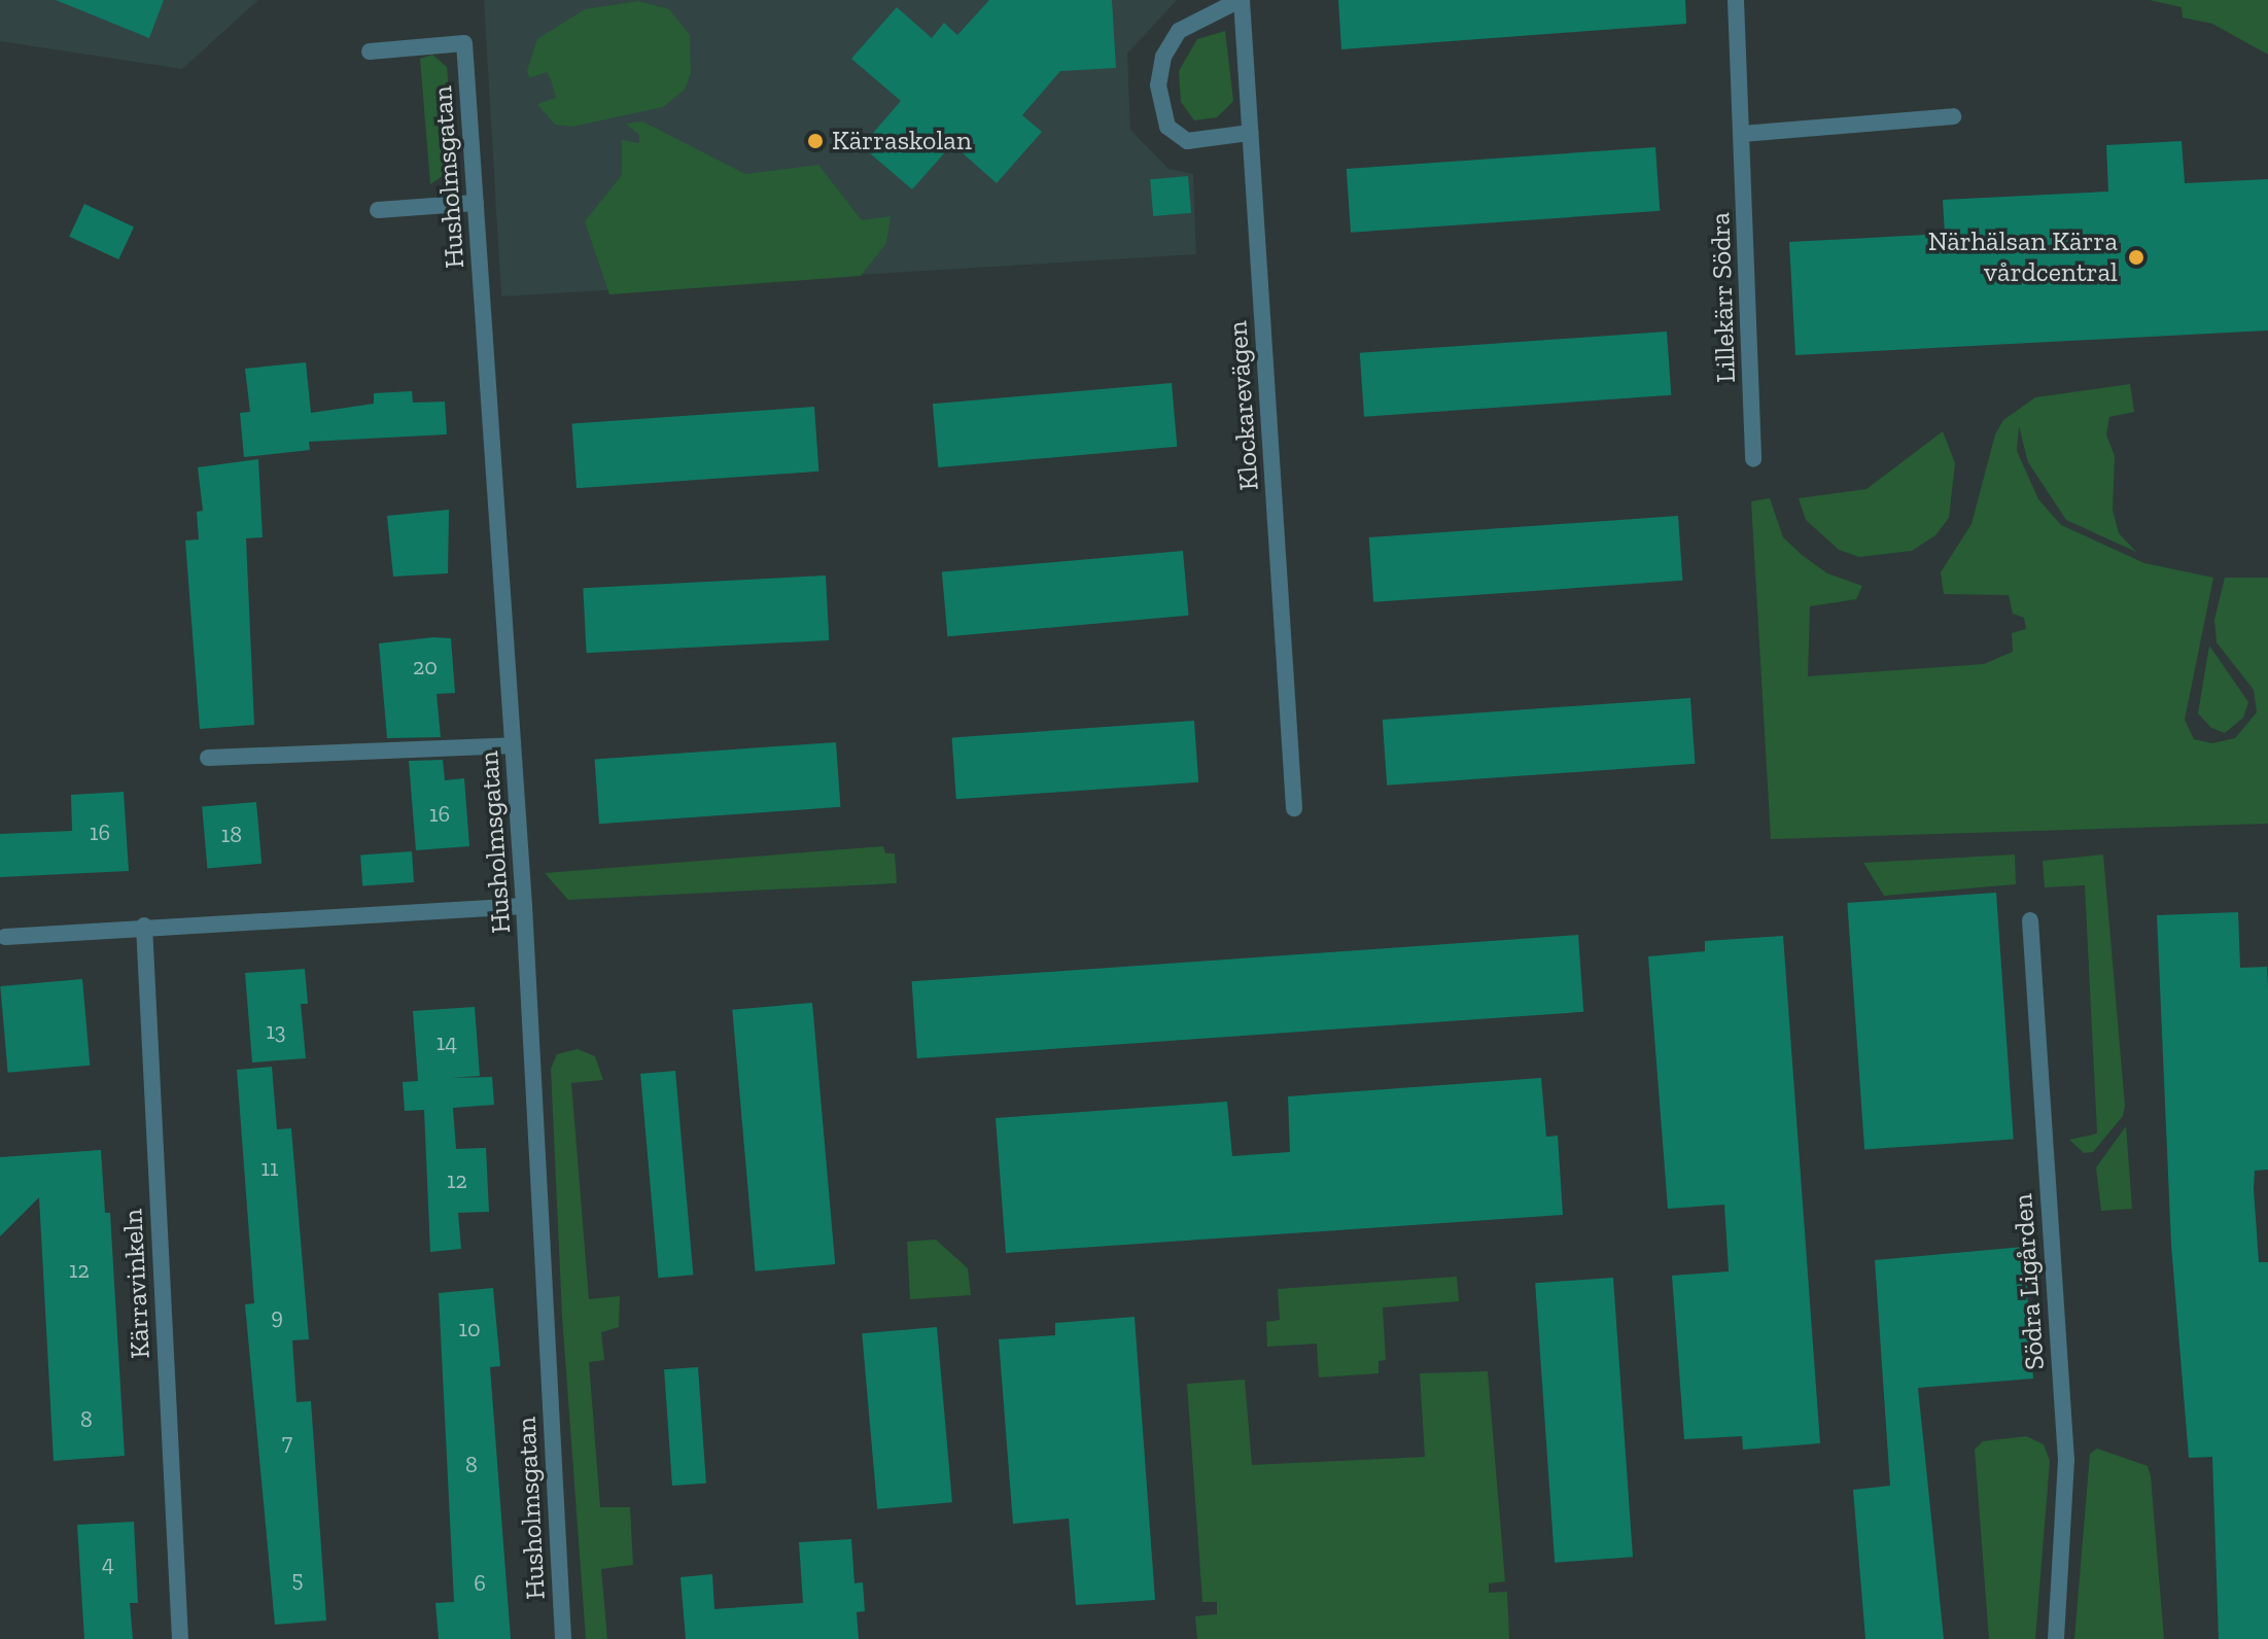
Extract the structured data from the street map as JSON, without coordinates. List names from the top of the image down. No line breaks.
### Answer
{"streets":{"street":["Husholmsgatan","Lillekärr Södra","Klockarevägen","Södra Ligården","Kärravinkeln"]},"places":["Kärraskolan","Närhälsan Kärra vårdcentral"],"house_numbers":["20","16","16","18","13","14","11","12","12","9","10","8","7","8","4","5","6"]}
